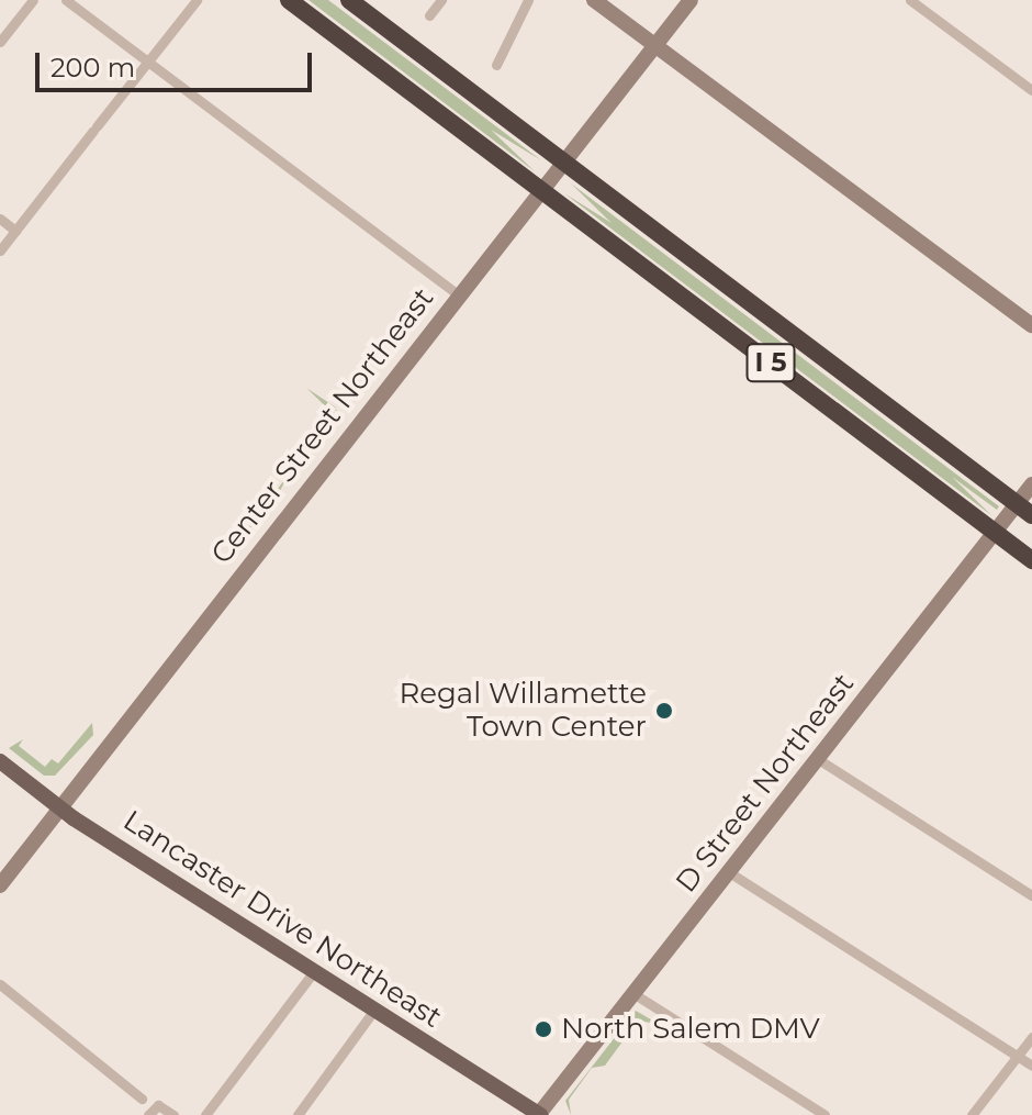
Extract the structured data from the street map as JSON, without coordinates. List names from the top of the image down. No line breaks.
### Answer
{"streets":{"highway":["I 5"],"main road":["Center Street Northeast","D Street Northeast","Lancaster Drive Northeast"]},"crossings":[["Center Street Northeast","Lancaster Drive Northeast"],["D Street Northeast","Lancaster Drive Northeast"]],"places":["Regal Willamette Town Center","North Salem DMV"],"scale_bar":"200 m"}
